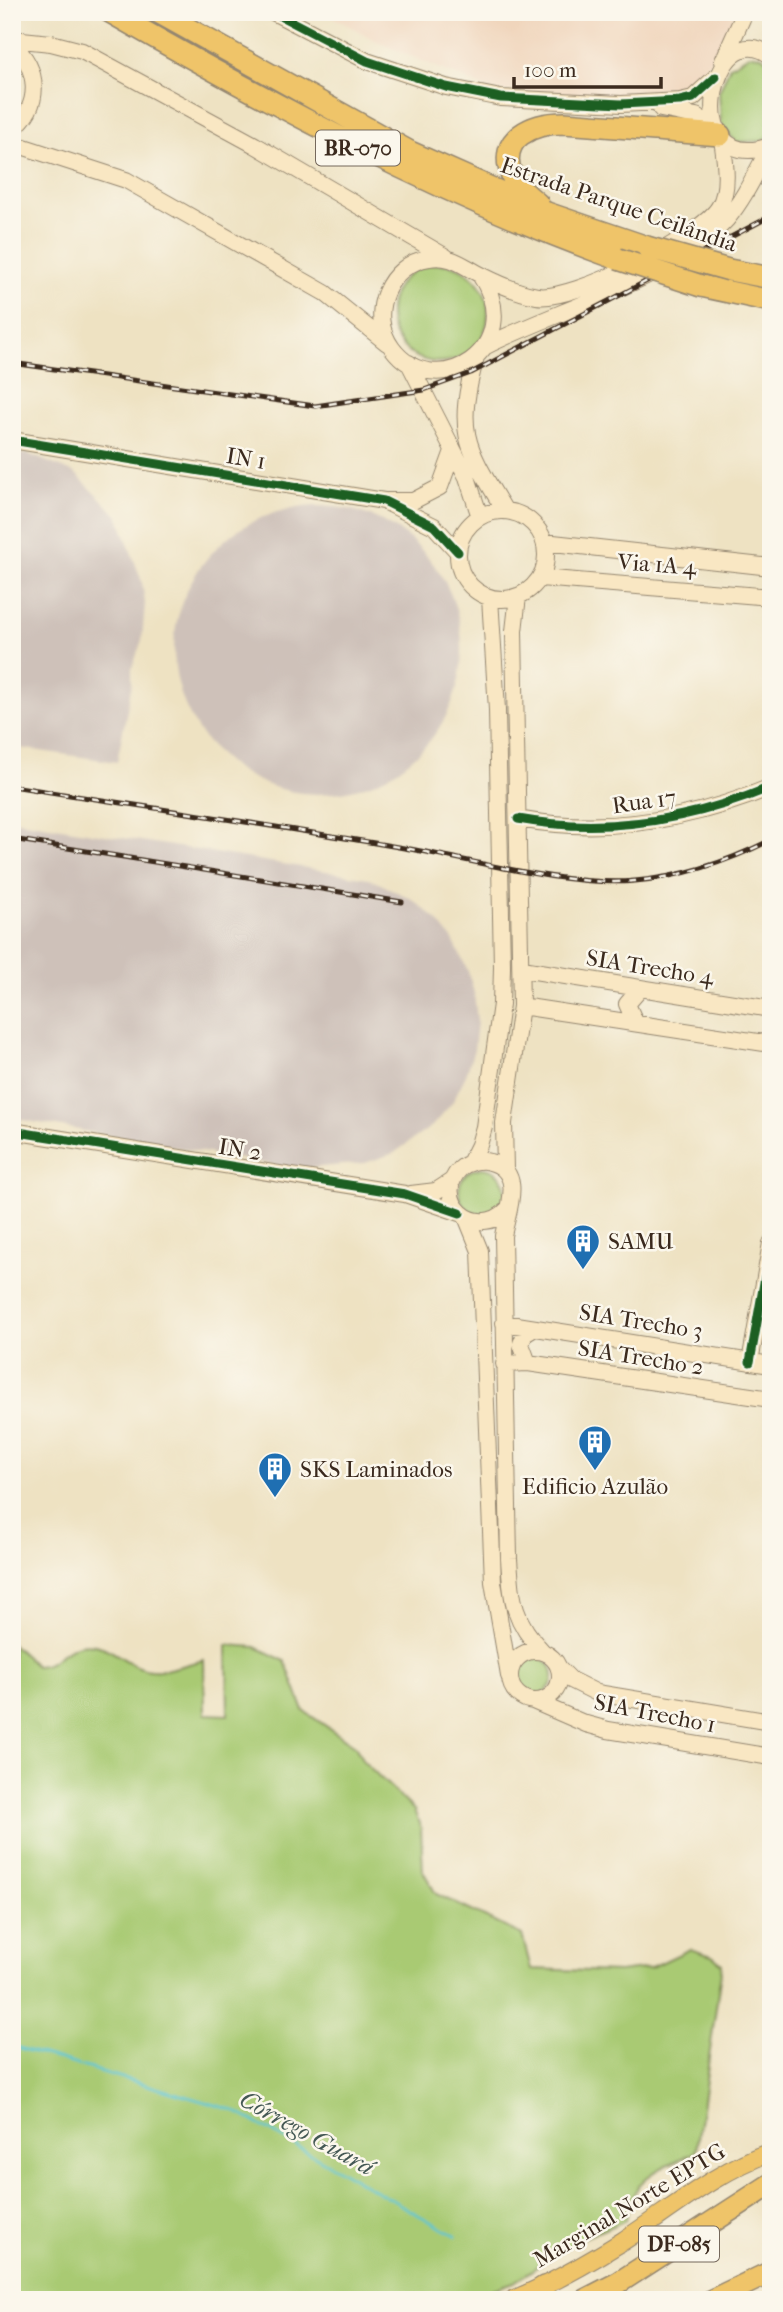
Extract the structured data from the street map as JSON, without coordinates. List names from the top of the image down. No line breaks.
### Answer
{"streets":{"highway":["BR-070","Estrada Parque Ceilândia","DF-085"],"main road":["IN 1","Via 1A 4","Rua 17","SIA Trecho 4","IN 2","SIA Trecho 3","SIA Trecho 2","SIA Trecho 1","Marginal Norte EPTG"]},"crossings":[["IN 1","Via 1A 4"]],"water":["Córrego Guará"],"places":{"building":["SAMU","Edificio Azulão","SKS Laminados"]},"scale_bar":"100 m"}
